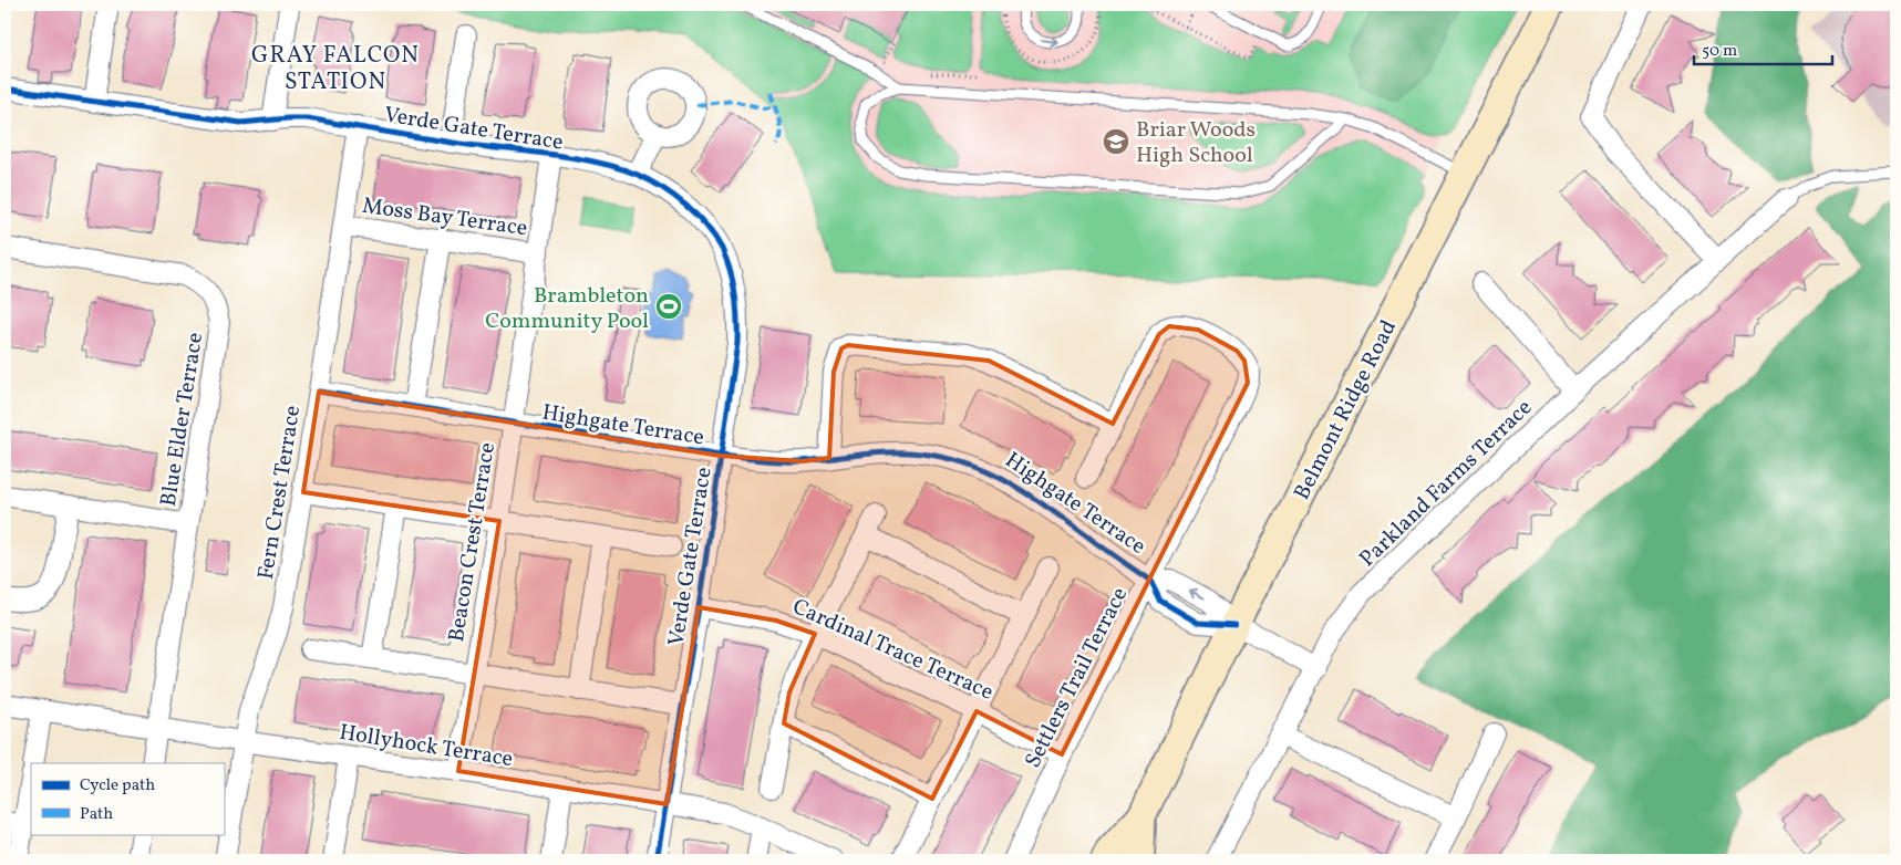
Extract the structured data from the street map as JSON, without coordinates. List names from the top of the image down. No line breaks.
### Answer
{"streets":{"main road":["Belmont Ridge Road"],"street":["Verde Gate Terrace","Moss Bay Terrace","Blue Elder Terrace","Highgate Terrace","Parkland Farms Terrace","Fern Crest Terrace","Beacon Crest Terrace","Cardinal Trace Terrace","Settlers Trail Terrace","Hollyhock Terrace"]},"crossings":[["Verde Gate Terrace","Highgate Terrace"],["Verde Gate Terrace","Fern Crest Terrace"],["Verde Gate Terrace","Beacon Crest Terrace"],["Verde Gate Terrace","Cardinal Trace Terrace"],["Verde Gate Terrace","Hollyhock Terrace"],["Moss Bay Terrace","Fern Crest Terrace"],["Moss Bay Terrace","Beacon Crest Terrace"],["Belmont Ridge Road","Highgate Terrace"],["Blue Elder Terrace","Hollyhock Terrace"],["Highgate Terrace","Parkland Farms Terrace"],["Highgate Terrace","Fern Crest Terrace"],["Highgate Terrace","Beacon Crest Terrace"],["Highgate Terrace","Settlers Trail Terrace"],["Fern Crest Terrace","Hollyhock Terrace"],["Beacon Crest Terrace","Hollyhock Terrace"],["Cardinal Trace Terrace","Settlers Trail Terrace"]],"districts":["GRAY FALCON STATION"],"places":{"school or university":["Briar Woods High School"],"sports":["Brambleton Community Pool"]},"legend":["Cycle path","Path"],"scale_bar":"50 m"}
